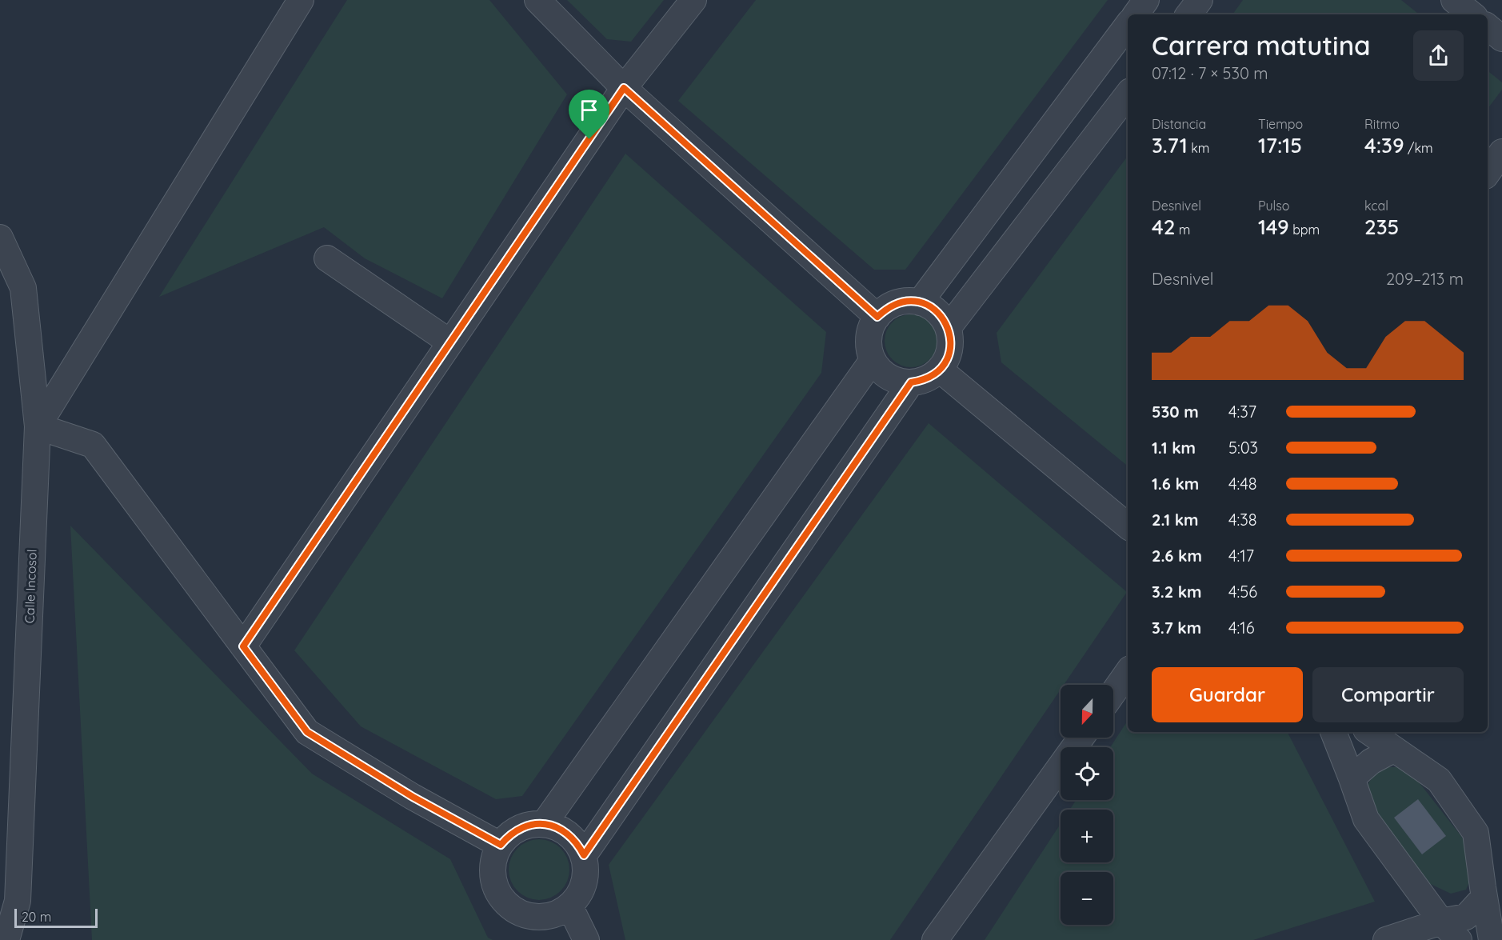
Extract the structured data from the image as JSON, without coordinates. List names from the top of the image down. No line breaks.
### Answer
{"streets":{"street":["Calle Incosol"]},"scale_bar":"20 m","north":"bottom","page":{"heading":["Carrera matutina","07:12 · 7 × 530 m"],"stats":[["Distancia","3.71 km"],["Tiempo","17:15"],["Ritmo","4:39 /km"],["Desnivel","42 m"],["Pulso","149 bpm"],["kcal","235"]],"chart":["Desnivel","209–213 m"],"list":[{"name":"530 m","note":"4:37"},{"name":"1.1 km","note":"5:03"},{"name":"1.6 km","note":"4:48"},{"name":"2.1 km","note":"4:38"},{"name":"2.6 km","note":"4:17"},{"name":"3.2 km","note":"4:56"},{"name":"3.7 km","note":"4:16"}],"buttons":["Guardar","Compartir"],"map_buttons":["+","−"],"scale":"20 m"}}
